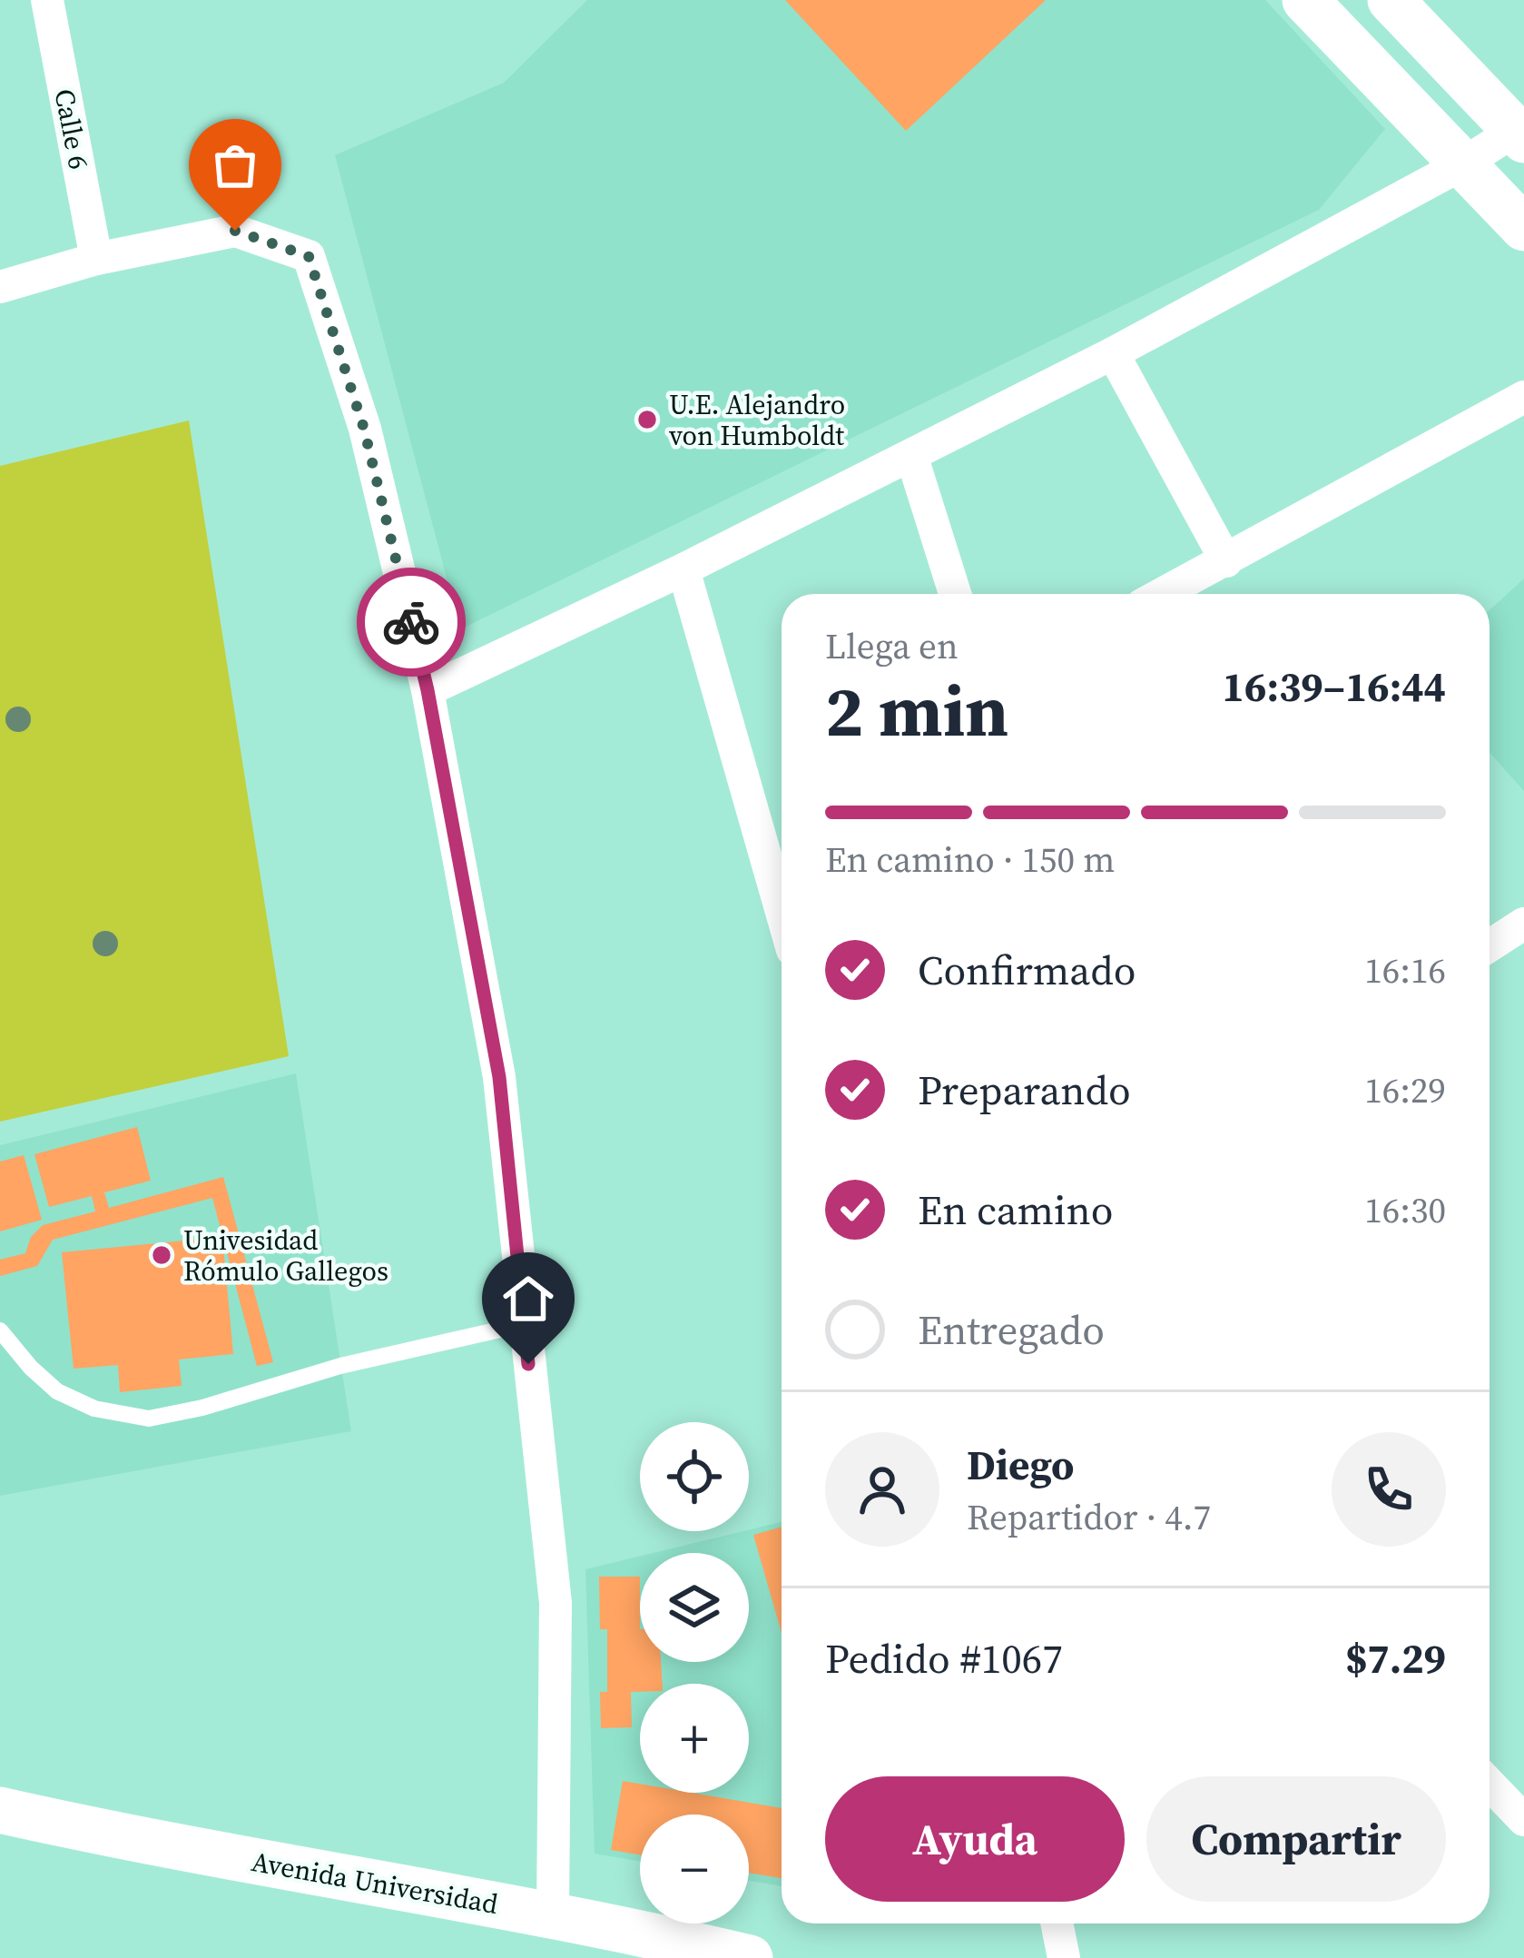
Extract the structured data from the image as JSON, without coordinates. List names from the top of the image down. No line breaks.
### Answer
{"streets":{"main road":["Avenida Universidad"],"street":["Calle 6"]},"places":["U.E. Alejandro von Humboldt","Univesidad Rómulo Gallegos"],"page":{"heading":["2 min","Llega en","16:39–16:44"],"panel":["Diego","Repartidor · 4.7","Pedido #1067","$7.29"],"bar":"En camino · 150 m","list":[["Confirmado","16:16"],["Preparando","16:29"],["En camino","16:30"],"Entregado"],"map_buttons":["+","−"],"buttons":["Ayuda","Compartir"]}}
